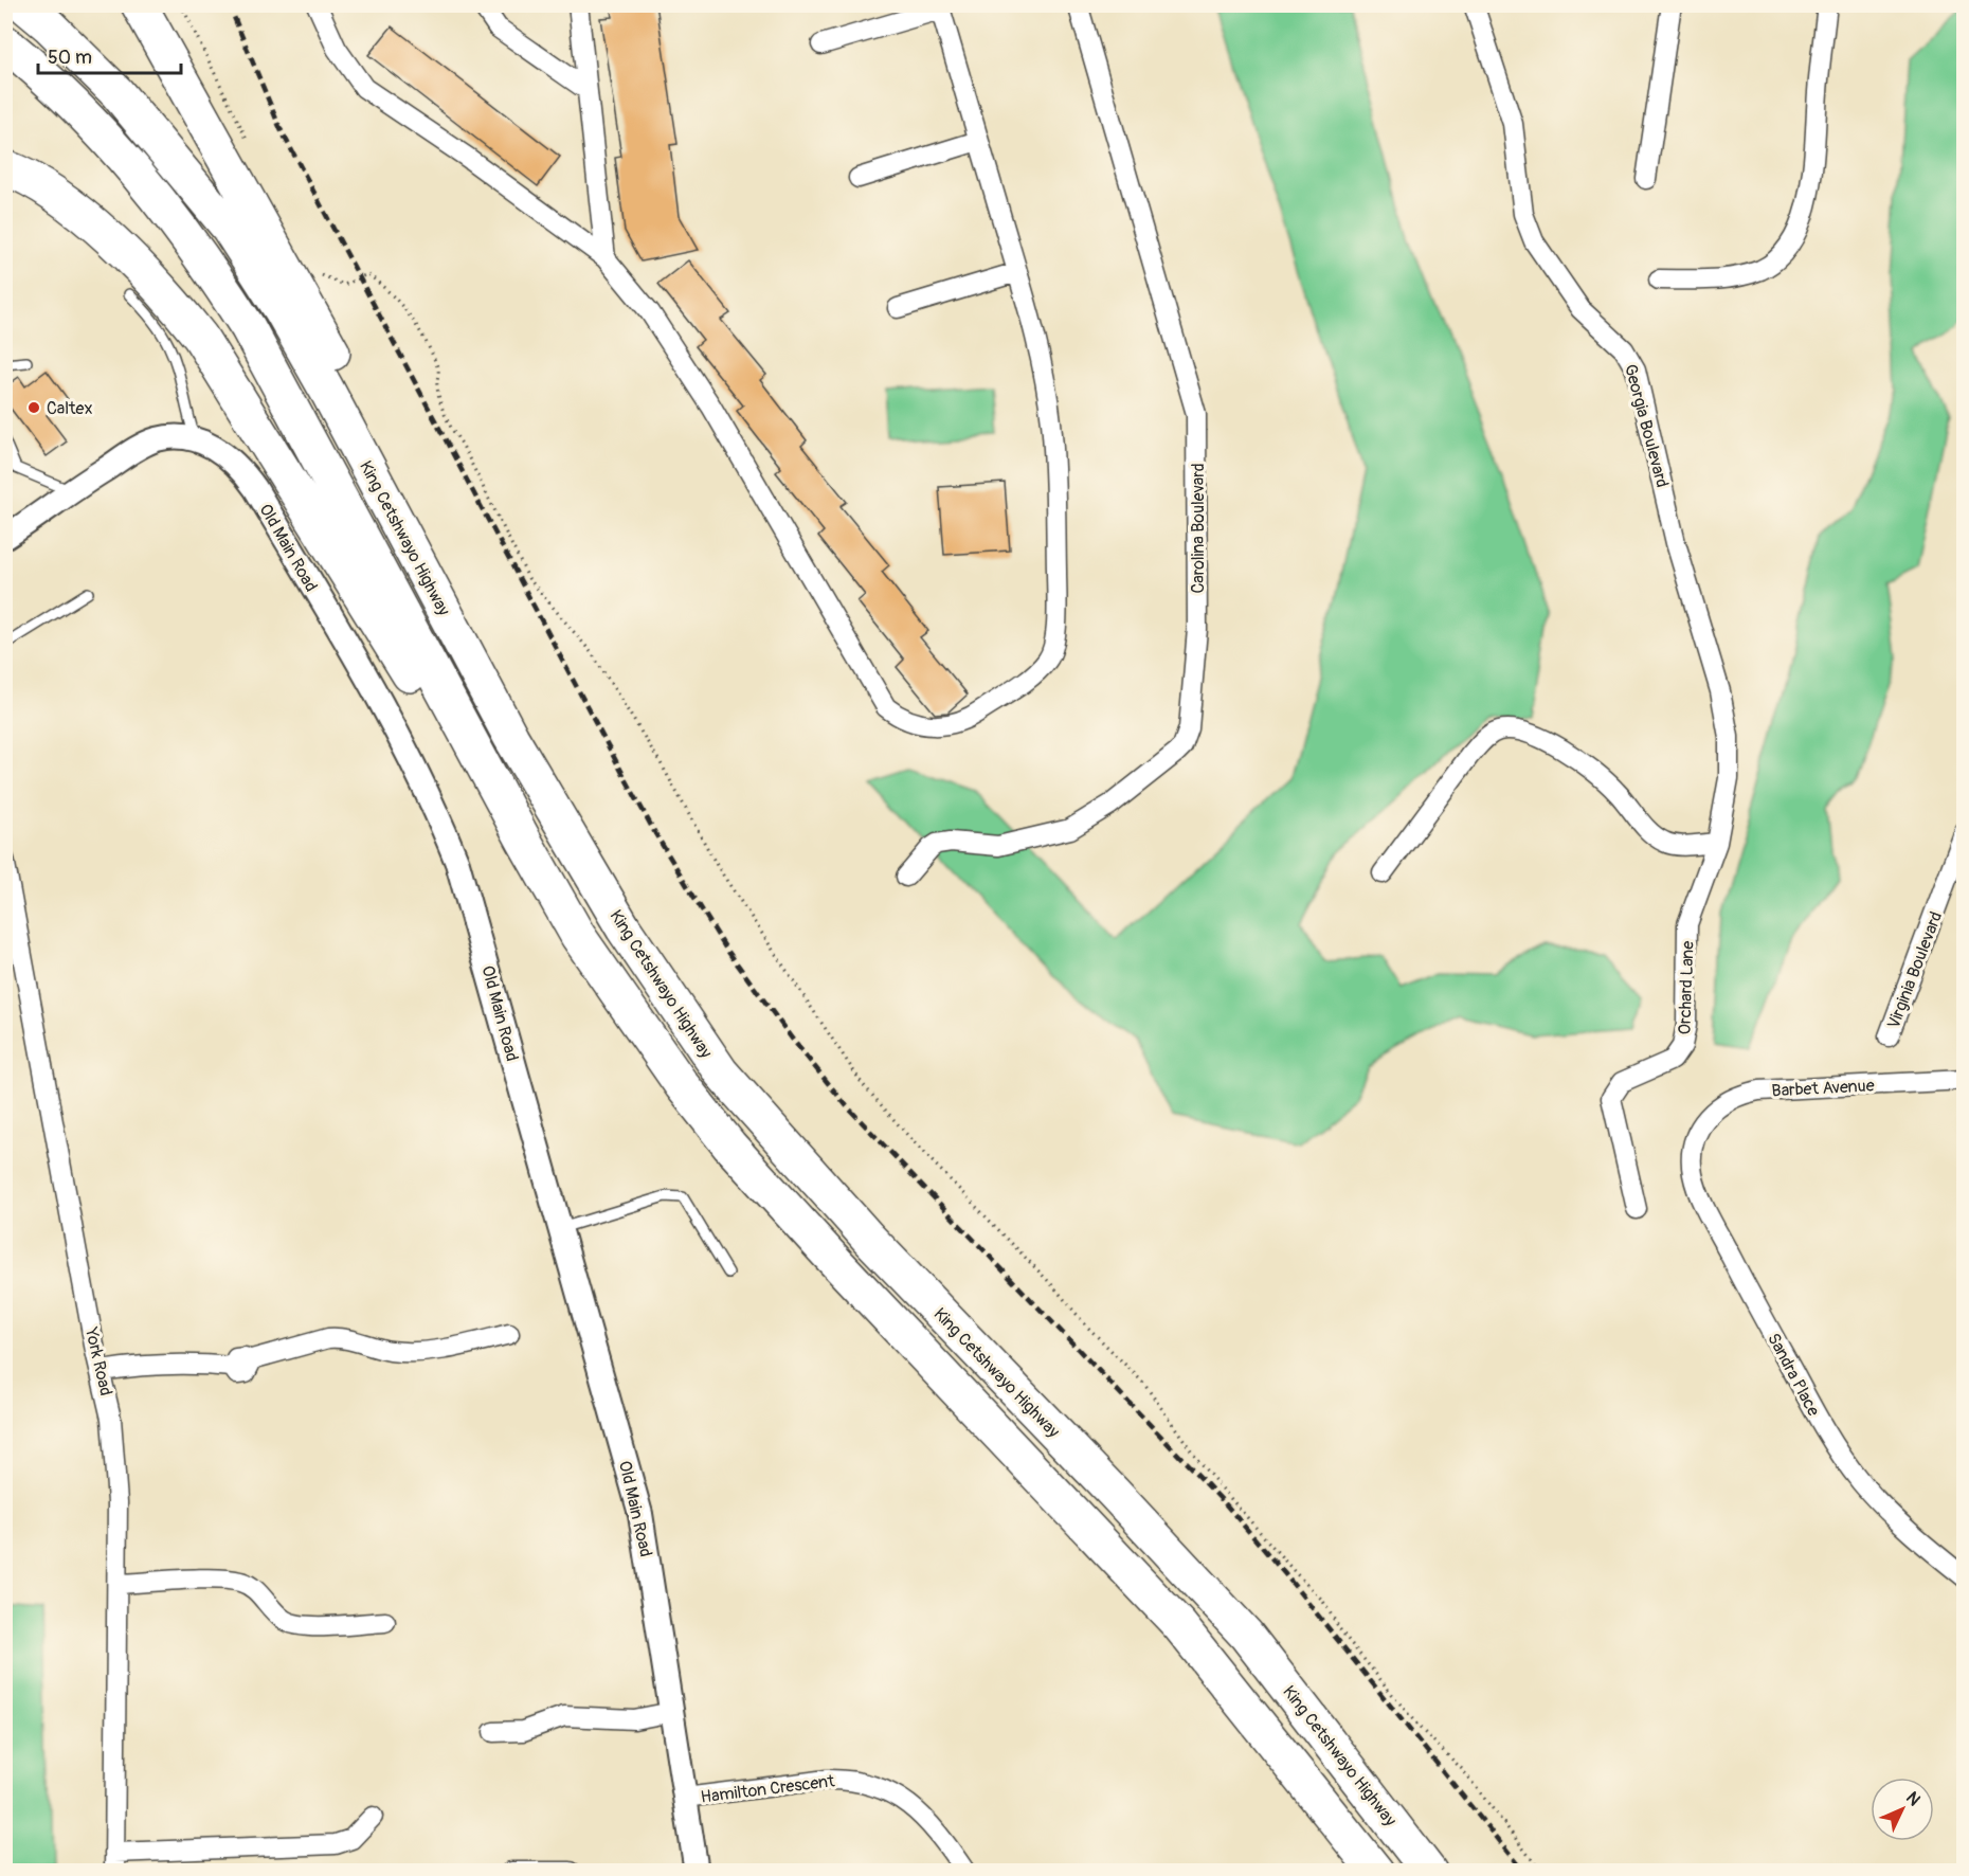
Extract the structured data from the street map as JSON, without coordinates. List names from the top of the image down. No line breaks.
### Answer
{"streets":{"highway":["King Cetshwayo Highway"],"street":["Georgia Boulevard","Carolina Boulevard","Old Main Road","Virginia Boulevard","Orchard Lane","Barbet Avenue","York Road","Sandra Place","Hamilton Crescent"]},"crossings":[["Georgia Boulevard","Orchard Lane"],["Old Main Road","Hamilton Crescent"],["Barbet Avenue","Sandra Place"]],"places":["Caltex"],"scale_bar":"50 m","north":"top right"}
